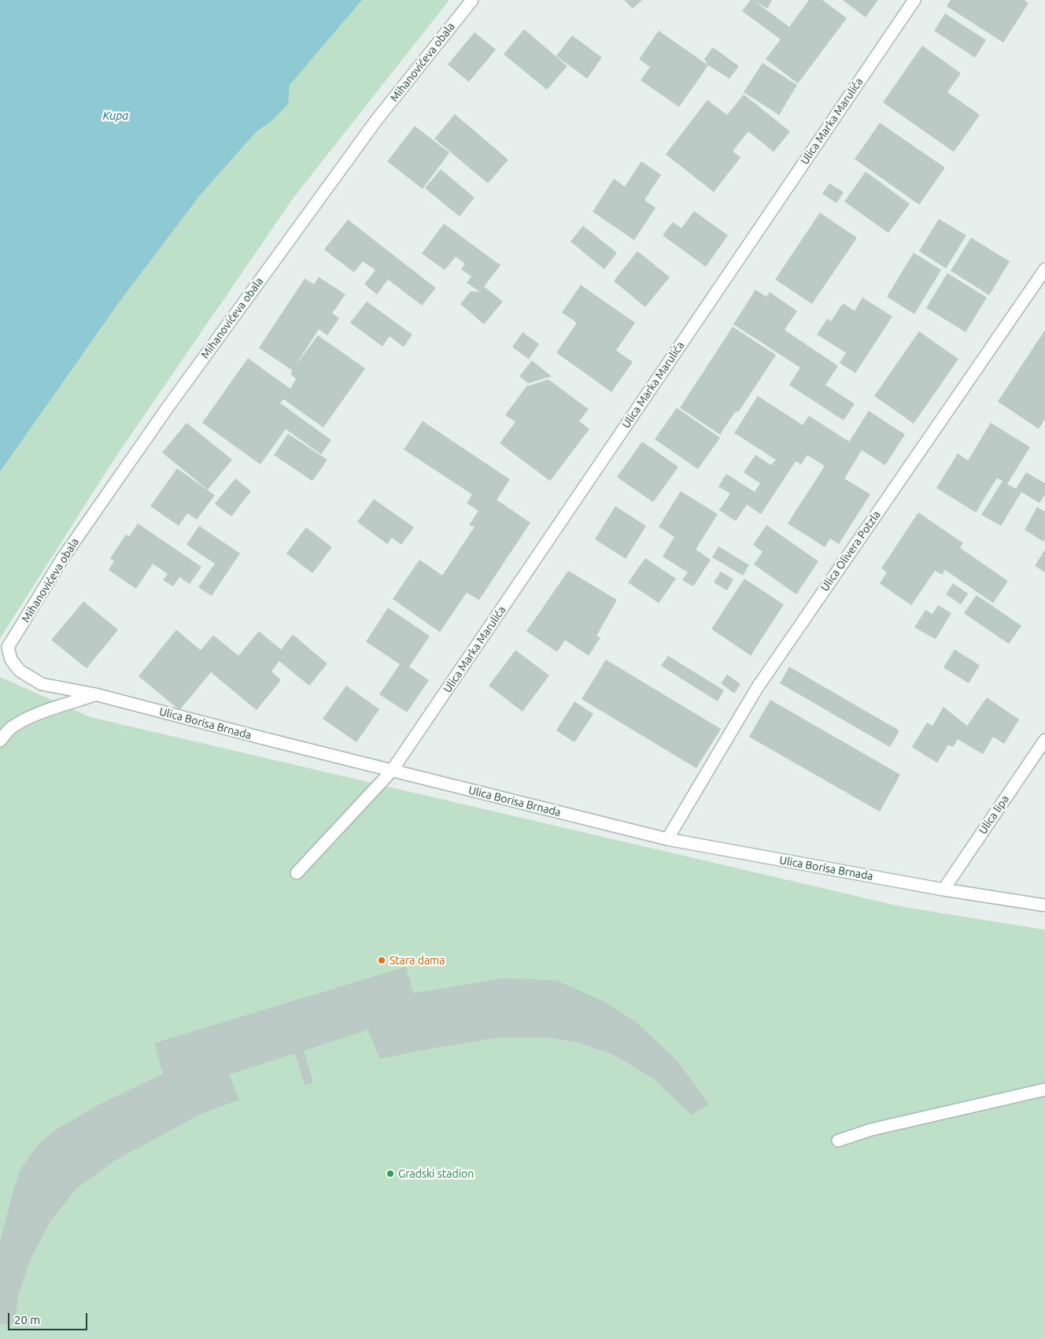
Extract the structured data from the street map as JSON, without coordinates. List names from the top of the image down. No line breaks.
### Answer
{"streets":{"street":["Mihanovićeva obala","Ulica Marka Marulića","Ulica Olivera Potzla","Ulica Borisa Brnada","Ulica lipa"]},"crossings":[["Mihanovićeva obala","Ulica Borisa Brnada"],["Ulica Marka Marulića","Ulica Borisa Brnada"],["Ulica Olivera Potzla","Ulica Borisa Brnada"],["Ulica Borisa Brnada","Ulica lipa"]],"water":["Kupa"],"places":["Stara dama","Gradski stadion"],"scale_bar":"20 m"}
